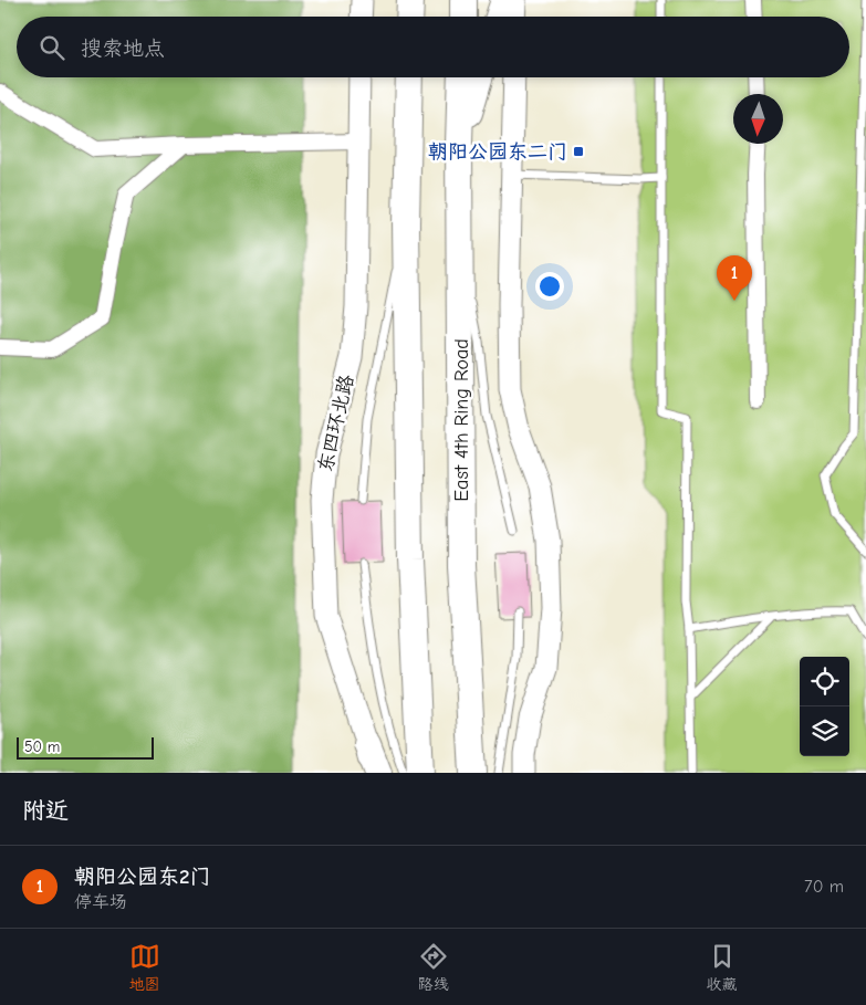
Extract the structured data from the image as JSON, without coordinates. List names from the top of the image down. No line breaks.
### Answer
{"streets":{"highway":["East 4th Ring Road"],"street":["东四环北路"]},"places":{"transit":["朝阳公园东二门"]},"scale_bar":"50 m","north":"bottom","page":{"search":"搜索地点","pins":"1","scale":"50 m","heading":"附近","list":[{"mark":"1","name":"朝阳公园东2门","note":"停车场","value":"70 m"}],"nav":["地图","路线","收藏"]}}
